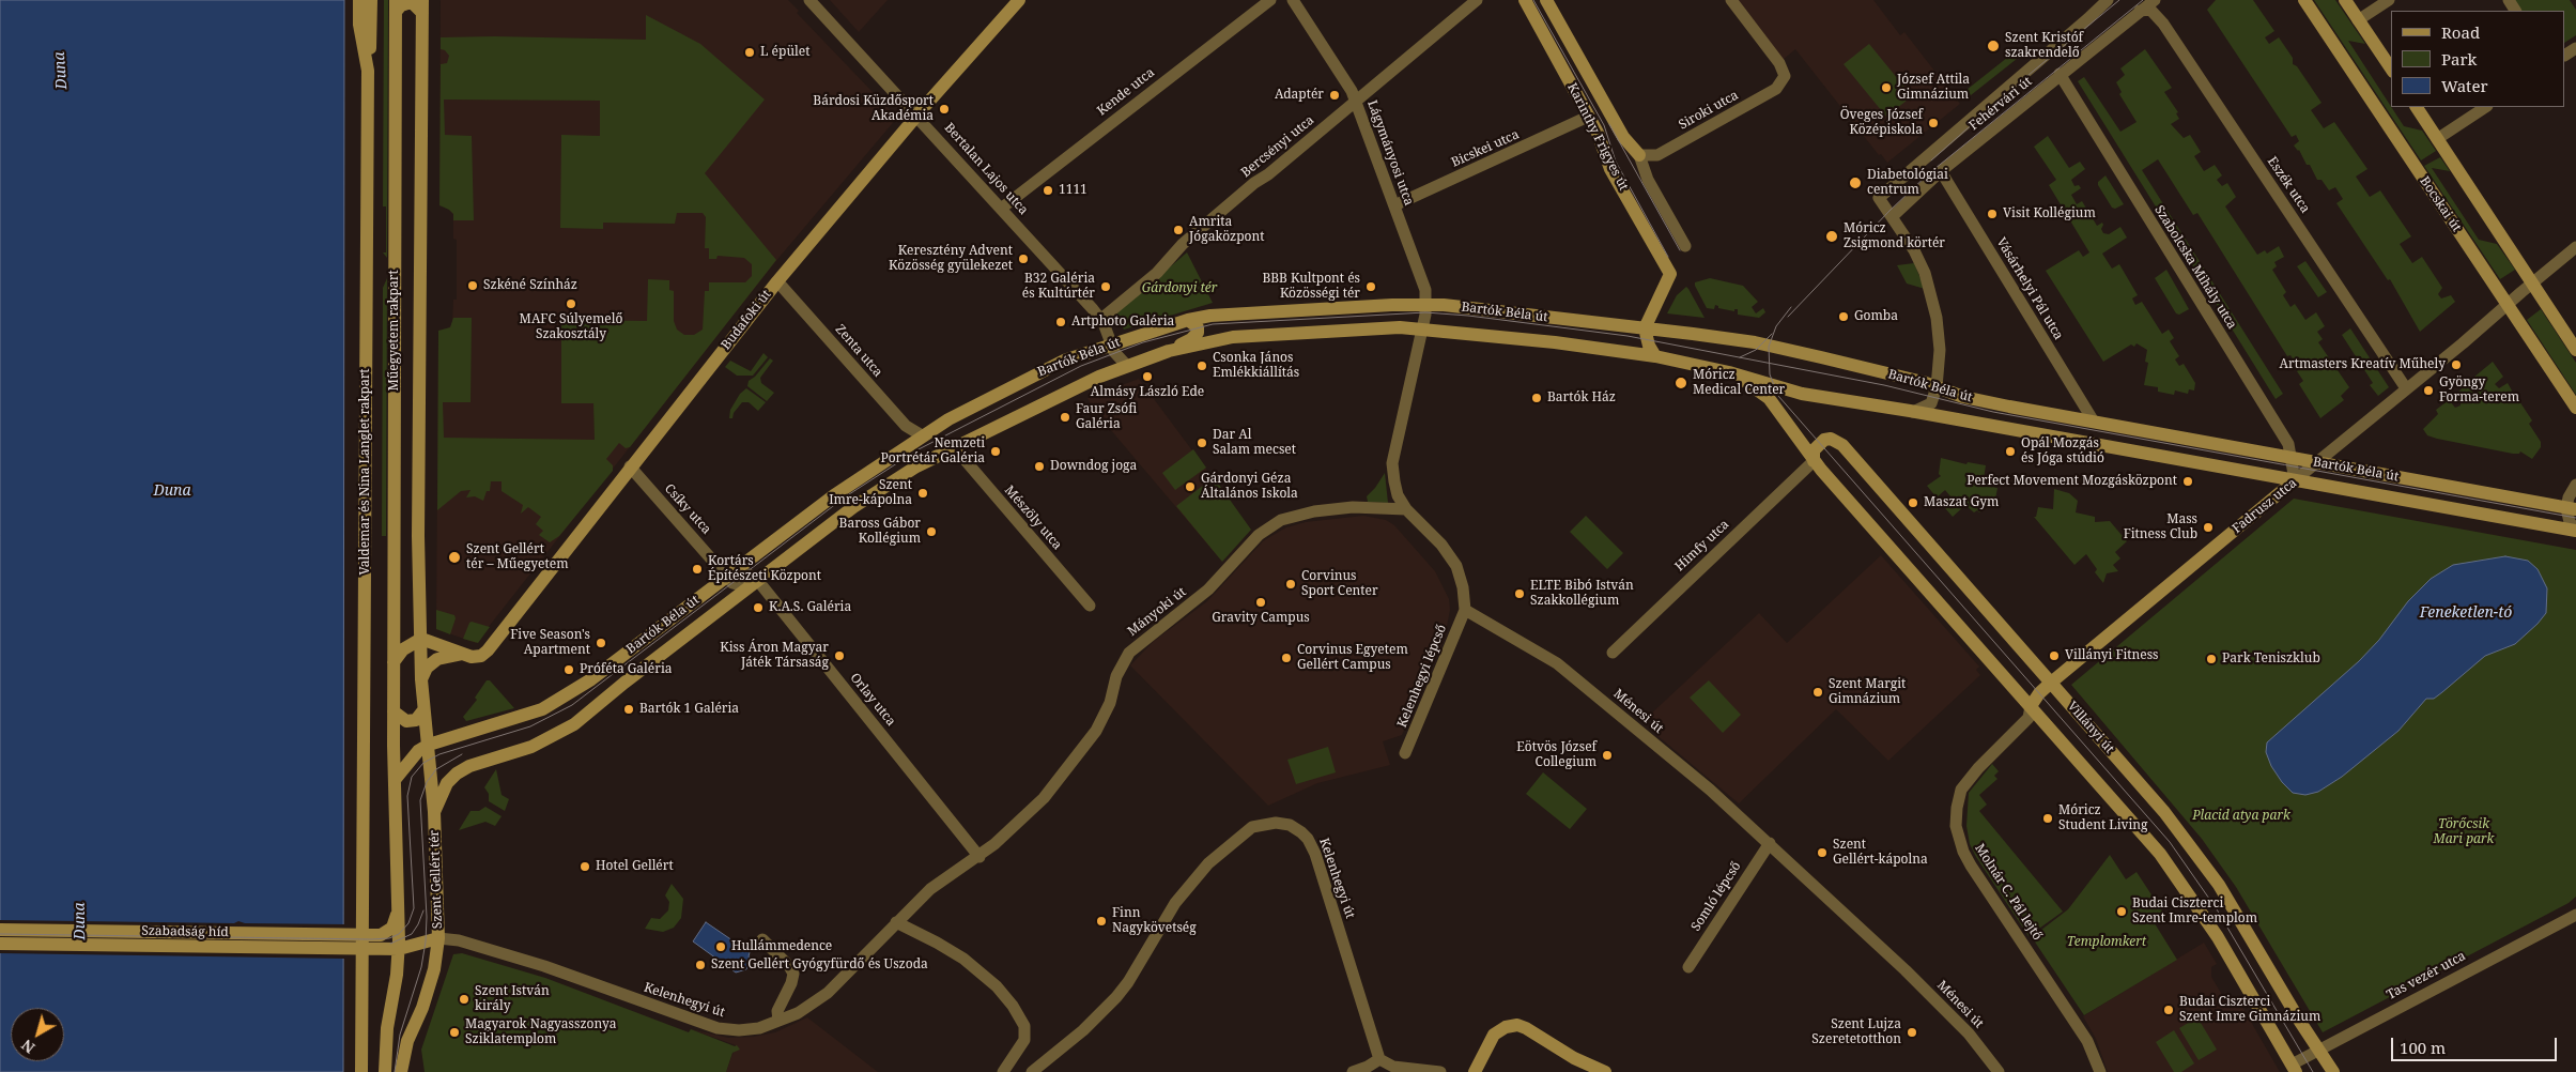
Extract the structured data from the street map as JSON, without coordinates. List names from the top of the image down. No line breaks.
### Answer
{"streets":{"main road":["Karinthy Frigyes út","Bocskai út","Bartók Béla út","Budafoki út","Műegyetem rakpart","Valdemar és Nina Langlet rakpart","Fadrusz utca","Villányi út","Szent Gellért tér","Szabadság híd"],"street":["Kende utca","Fehérvári út","Siroki utca","Bercsényi utca","Bicskei utca","Lágymányosi utca","Bertalan Lajos utca","Eszék utca","Szabolcska Mihály utca","Vásárhelyi Pál utca","Zenta utca","Csíky utca","Mészöly utca","Himfy utca","Mányoki út","Kelenhegyi lépcső","Orlay utca","Ménesi út","Kelenhegyi út","Molnár C. Pál lejtő","Somló lépcső","Tas vezér utca"]},"crossings":[["Kende utca","Bertalan Lajos utca"],["Fehérvári út","Eszék utca"],["Fehérvári út","Szabolcska Mihály utca"],["Fehérvári út","Vásárhelyi Pál utca"],["Siroki utca","Karinthy Frigyes út"],["Karinthy Frigyes út","Bicskei utca"],["Karinthy Frigyes út","Bartók Béla út"],["Bercsényi utca","Lágymányosi utca"],["Bercsényi utca","Bertalan Lajos utca"],["Bicskei utca","Lágymányosi utca"],["Lágymányosi utca","Bartók Béla út"],["Bertalan Lajos utca","Bartók Béla út"],["Bertalan Lajos utca","Budafoki út"],["Eszék utca","Fadrusz utca"],["Bocskai út","Fadrusz utca"],["Szabolcska Mihály utca","Bartók Béla út"],["Szabolcska Mihály utca","Fadrusz utca"],["Vásárhelyi Pál utca","Bartók Béla út"],["Bartók Béla út","Zenta utca"],["Bartók Béla út","Fadrusz utca"],["Bartók Béla út","Csíky utca"],["Bartók Béla út","Mészöly utca"],["Bartók Béla út","Orlay utca"],["Bartók Béla út","Szent Gellért tér"],["Budafoki út","Zenta utca"],["Budafoki út","Csíky utca"],["Műegyetem rakpart","Szent Gellért tér"],["Valdemar és Nina Langlet rakpart","Szent Gellért tér"],["Valdemar és Nina Langlet rakpart","Szabadság híd"],["Fadrusz utca","Villányi út"],["Fadrusz utca","Molnár C. Pál lejtő"],["Csíky utca","Orlay utca"],["Himfy utca","Villányi út"],["Mányoki út","Orlay utca"],["Mányoki út","Kelenhegyi út"],["Kelenhegyi lépcső","Ménesi út"],["Ménesi út","Somló lépcső"],["Villányi út","Tas vezér utca"],["Kelenhegyi út","Szent Gellért tér"],["Szent Gellért tér","Szabadság híd"]],"water":["Duna","Feneketlen-tó"],"parks":["Gárdonyi tér","Placid atya park","Törőcsik Mari park","Templomkert"],"places":["Szent Kristóf szakrendelő","L épület","József Attila Gimnázium","Adaptér","Bárdosi Küzdősport Akadémia","Öveges József Középiskola","Diabetológiai centrum","1111","Visit Kollégium","Amrita Jógaközpont","Móricz Zsigmond körtér","Keresztény Advent Közösség gyülekezet","Szkéné Színház","B32 Galéria és Kultúrtér","BBB Kultpont és Közösségi tér","MAFC Súlyemelő Szakosztály","Gomba","Artphoto Galéria","Artmasters Kreatív Műhely","Csonka János Emlékkiállítás","Almásy László Ede","Móricz Medical Center","Gyöngy Forma-terem","Bartók Ház","Faur Zsófi Galéria","Dar Al Salam mecset","Nemzeti Portrétár Galéria","Opál Mozgás és Jóga stúdió","Downdog joga","Perfect Movement Mozgásközpont","Gárdonyi Géza Általános Iskola","Szent Imre-kápolna","Maszat Gym","Mass Fitness Club","Baross Gábor Kollégium","Szent Gellért tér – Műegyetem","Kortárs Építészeti Központ","Corvinus Sport Center","ELTE Bibó István Szakkollégium","Gravity Campus","K.A.S. Galéria","Five Season's Apartment","Kiss Áron Magyar Játék Társaság","Villányi Fitness","Corvinus Egyetem Gellért Campus","Park Teniszklub","Próféta Galéria","Szent Margit Gimnázium","Bartók 1 Galéria","Eötvös József Collegium","Móricz Student Living","Szent Gellért-kápolna","Hotel Gellért","Budai Ciszterci Szent Imre-templom","Finn Nagykövetség","Hullámmedence","Szent Gellért Gyógyfürdő és Uszoda","Szent István király","Budai Ciszterci Szent Imre Gimnázium","Magyarok Nagyasszonya Sziklatemplom","Szent Lujza Szeretetotthon"],"legend":["Road","Park","Water"],"scale_bar":"100 m","north":"bottom left"}
